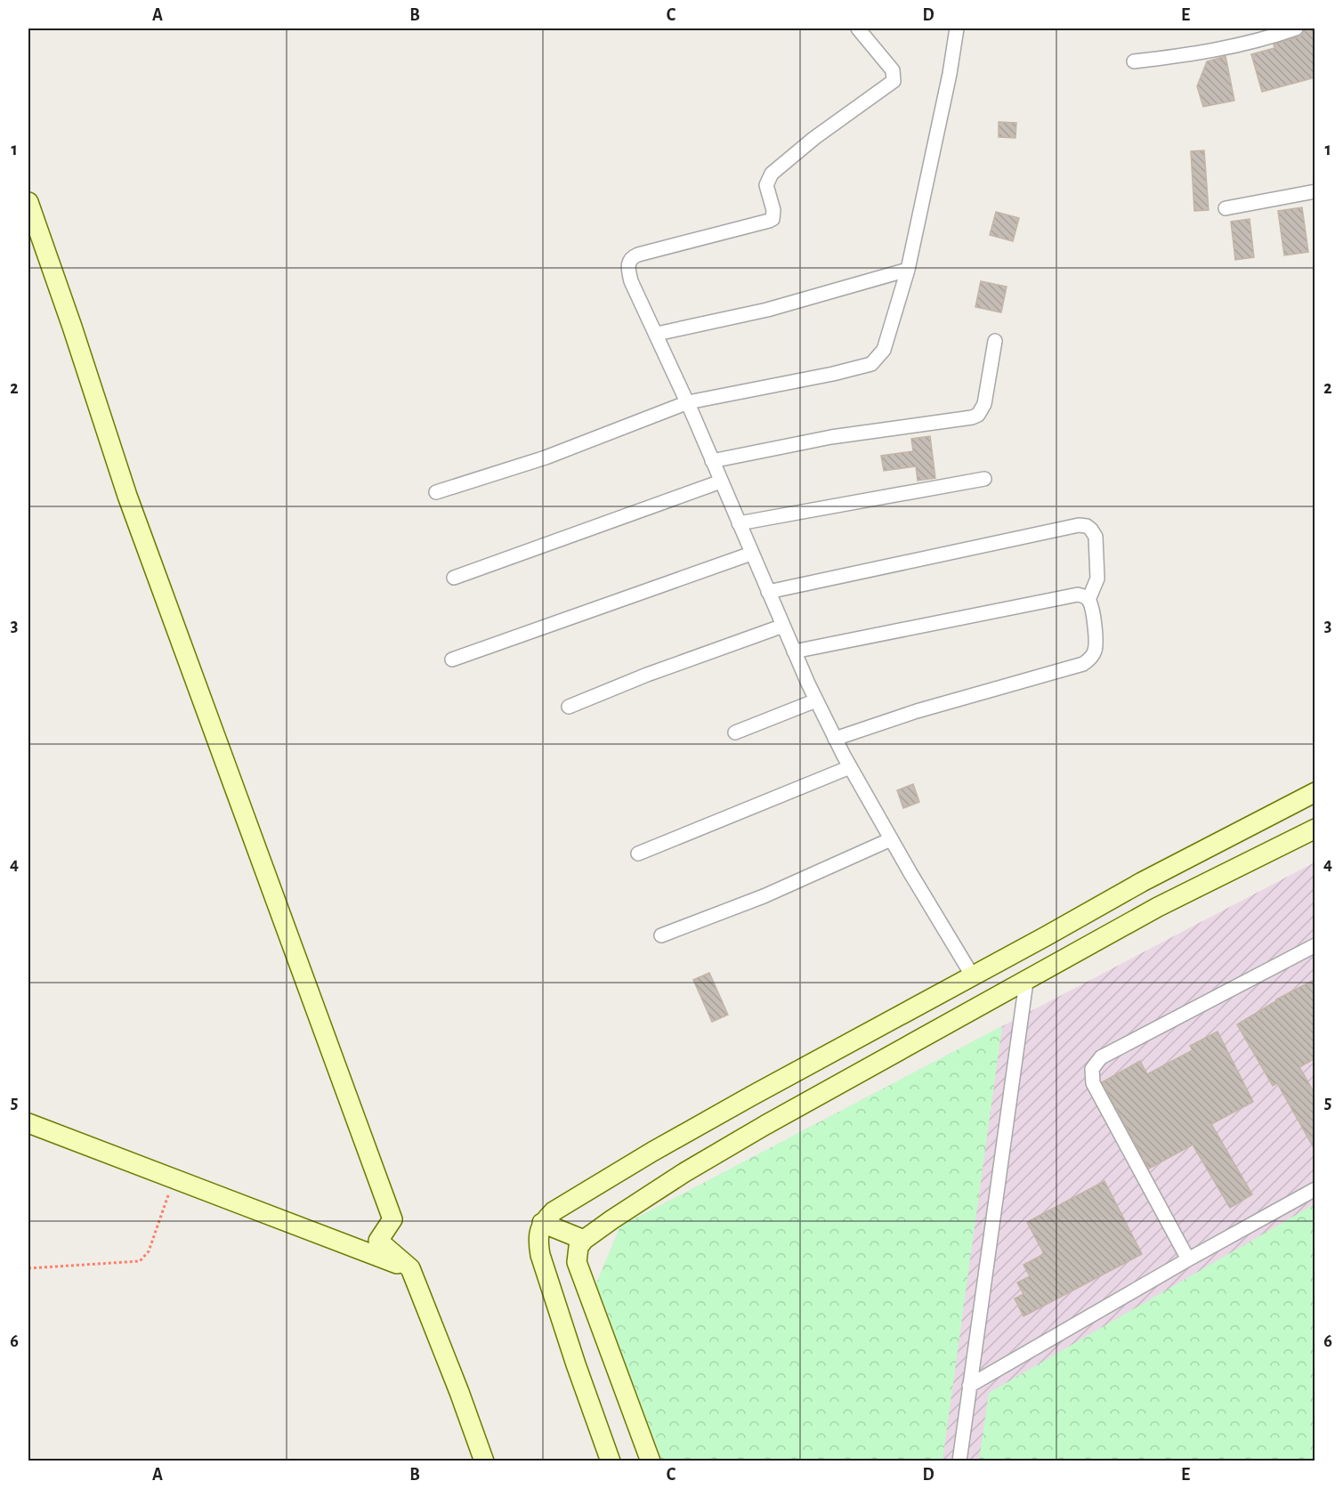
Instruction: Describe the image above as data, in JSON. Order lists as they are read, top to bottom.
{
  "grid": {
    "columns": [
      "A",
      "B",
      "C",
      "D",
      "E"
    ],
    "rows": [
      "1",
      "2",
      "3",
      "4",
      "5",
      "6"
    ]
  }
}
